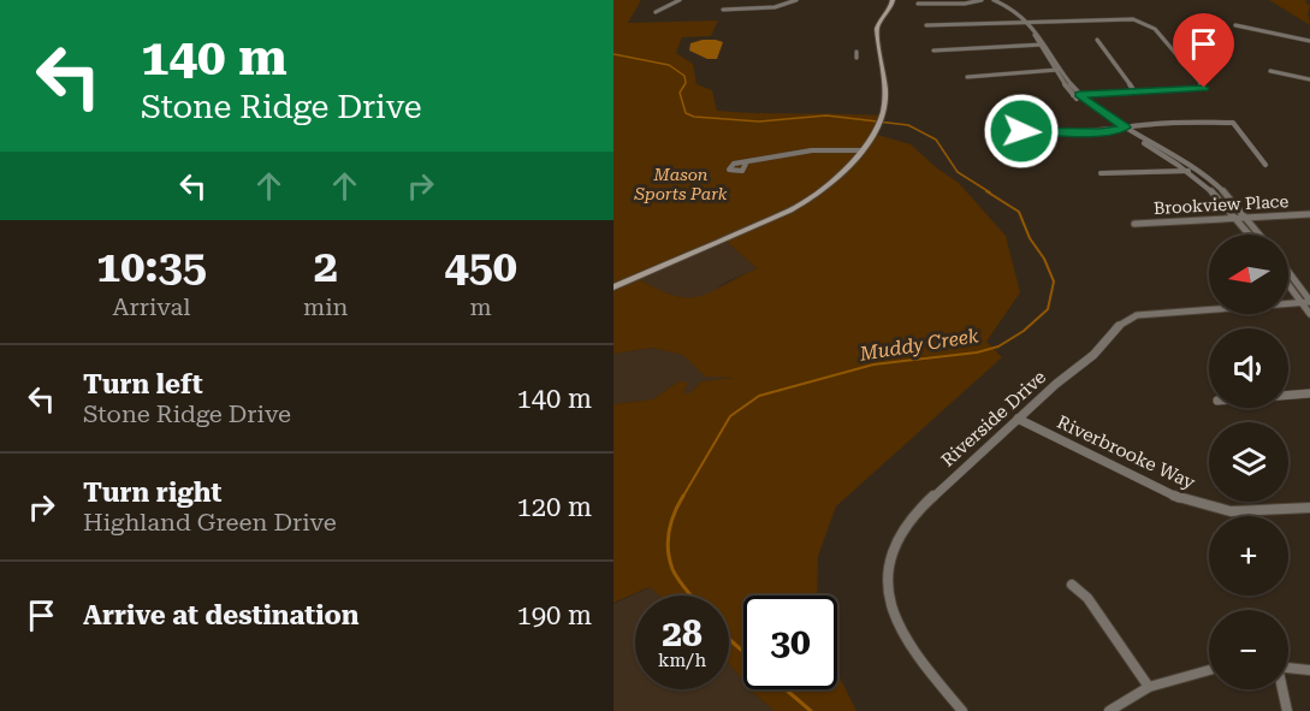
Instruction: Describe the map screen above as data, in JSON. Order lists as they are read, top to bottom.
{
  "streets": {
    "street": ["Brookview Place", "Riverside Drive", "Riverbrooke Way"]
  },
  "crossings": [
    ["Riverside Drive", "Riverbrooke Way"]
  ],
  "water": ["Muddy Creek"],
  "parks": ["Mason Sports Park"],
  "north": "left",
  "page": {
    "turn": ["140 m", "Stone Ridge Drive"],
    "eta": [
      "10:35",
      "Arrival",
      "2",
      "min",
      "450",
      "m"
    ],
    "map_buttons": ["+", "−"],
    "list": [
      {
        "name": "Turn left",
        "note": "Stone Ridge Drive",
        "value": "140 m"
      },
      {
        "name": "Turn right",
        "note": "Highland Green Drive",
        "value": "120 m"
      },
      {
        "name": "Arrive at destination",
        "value": "190 m"
      }
    ],
    "speed": "28 km/h",
    "limit": "30"
  }
}
